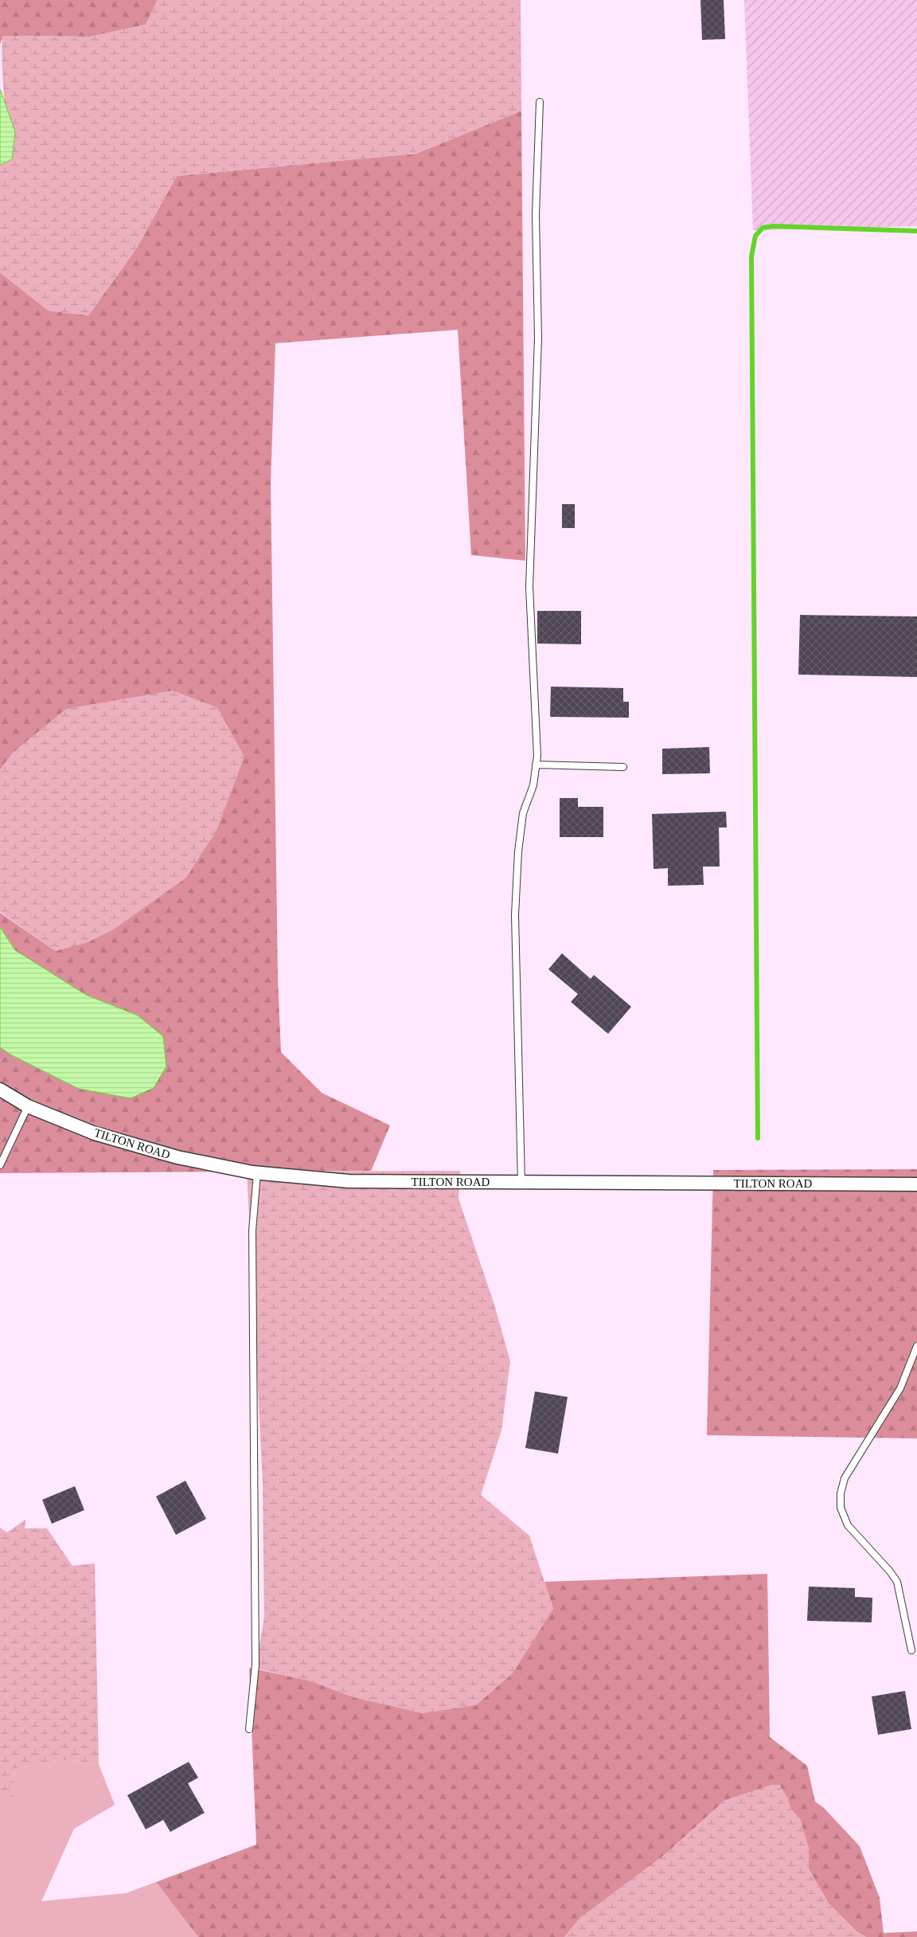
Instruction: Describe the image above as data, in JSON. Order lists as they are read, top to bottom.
{
  "streets": {
    "street": ["TILTON ROAD"]
  }
}
